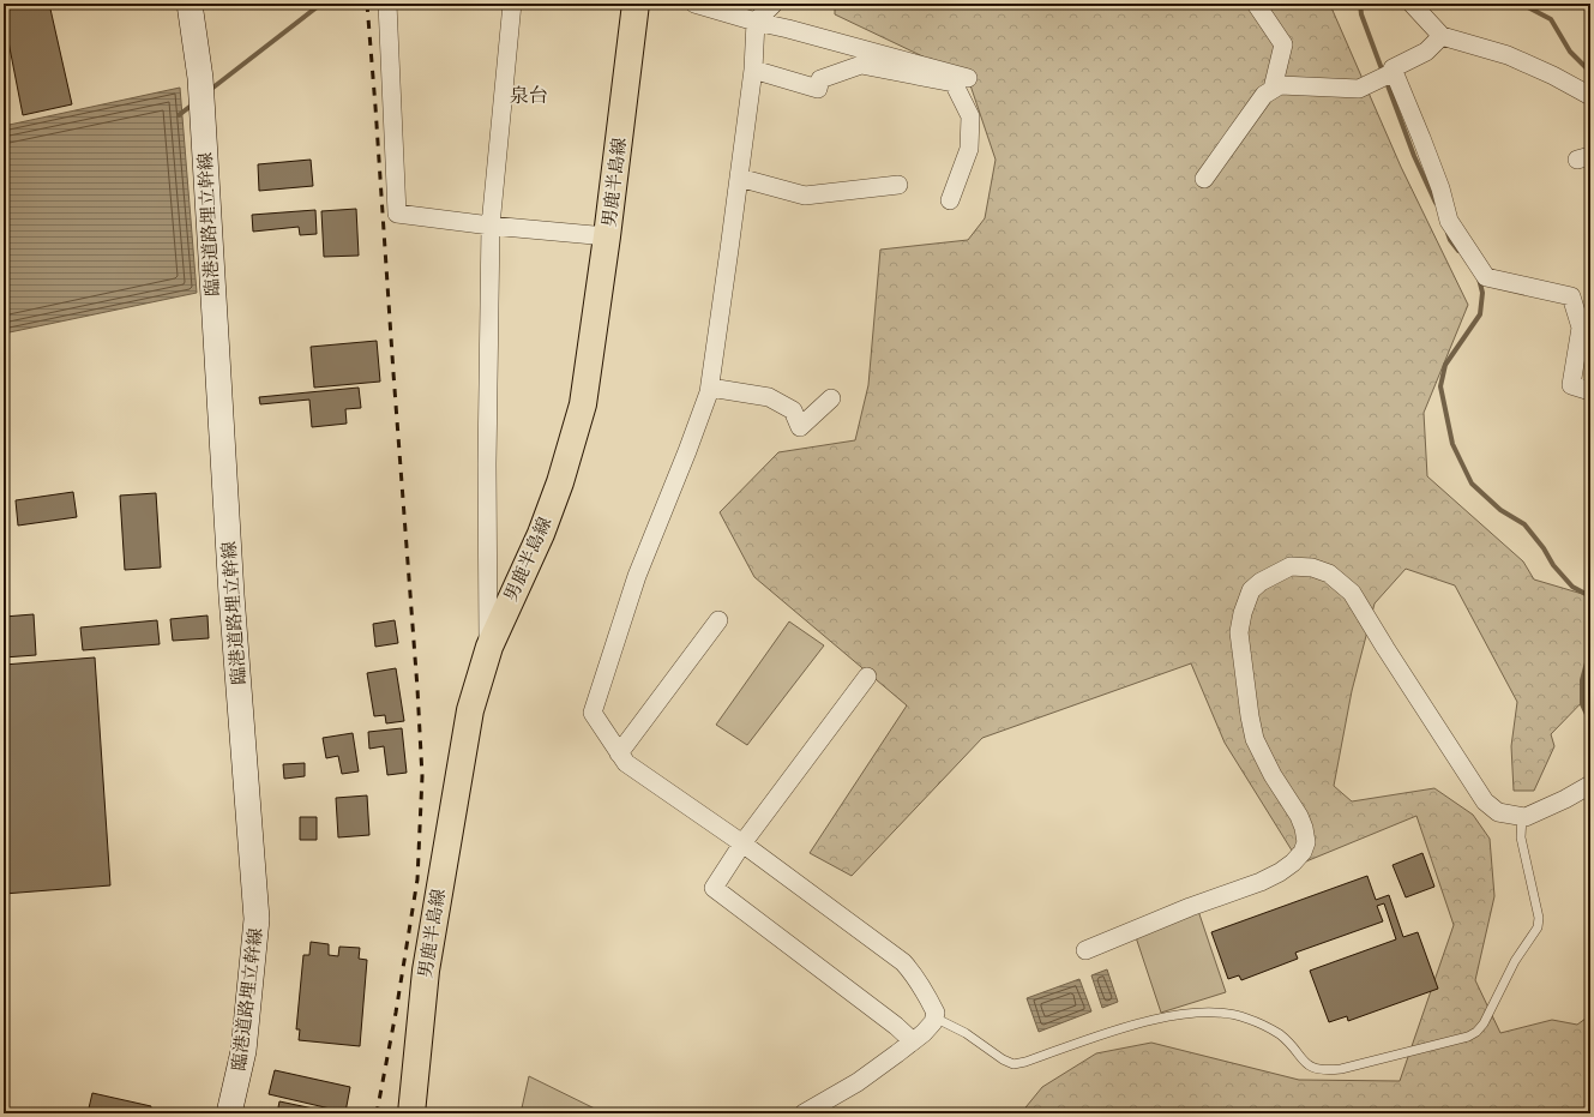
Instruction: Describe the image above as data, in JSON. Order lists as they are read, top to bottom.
{
  "streets": {
    "main road": ["男鹿半島線"],
    "street": ["臨港道路埋立幹線"]
  },
  "districts": ["泉台"]
}
